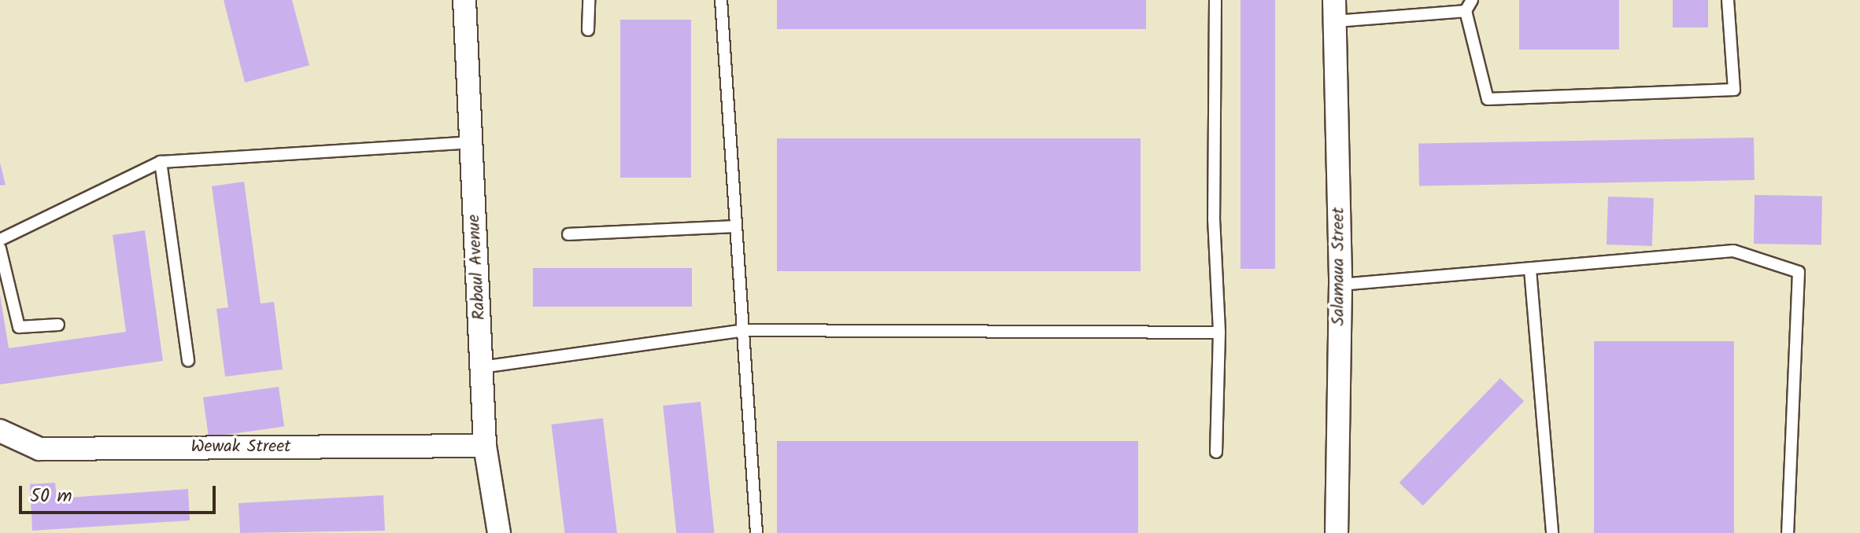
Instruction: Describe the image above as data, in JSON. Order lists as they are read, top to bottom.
{
  "streets": {
    "street": ["Salamaua Street", "Rabaul Avenue", "Wewak Street"]
  },
  "crossings": [
    ["Rabaul Avenue", "Wewak Street"]
  ],
  "scale_bar": "50 m"
}
